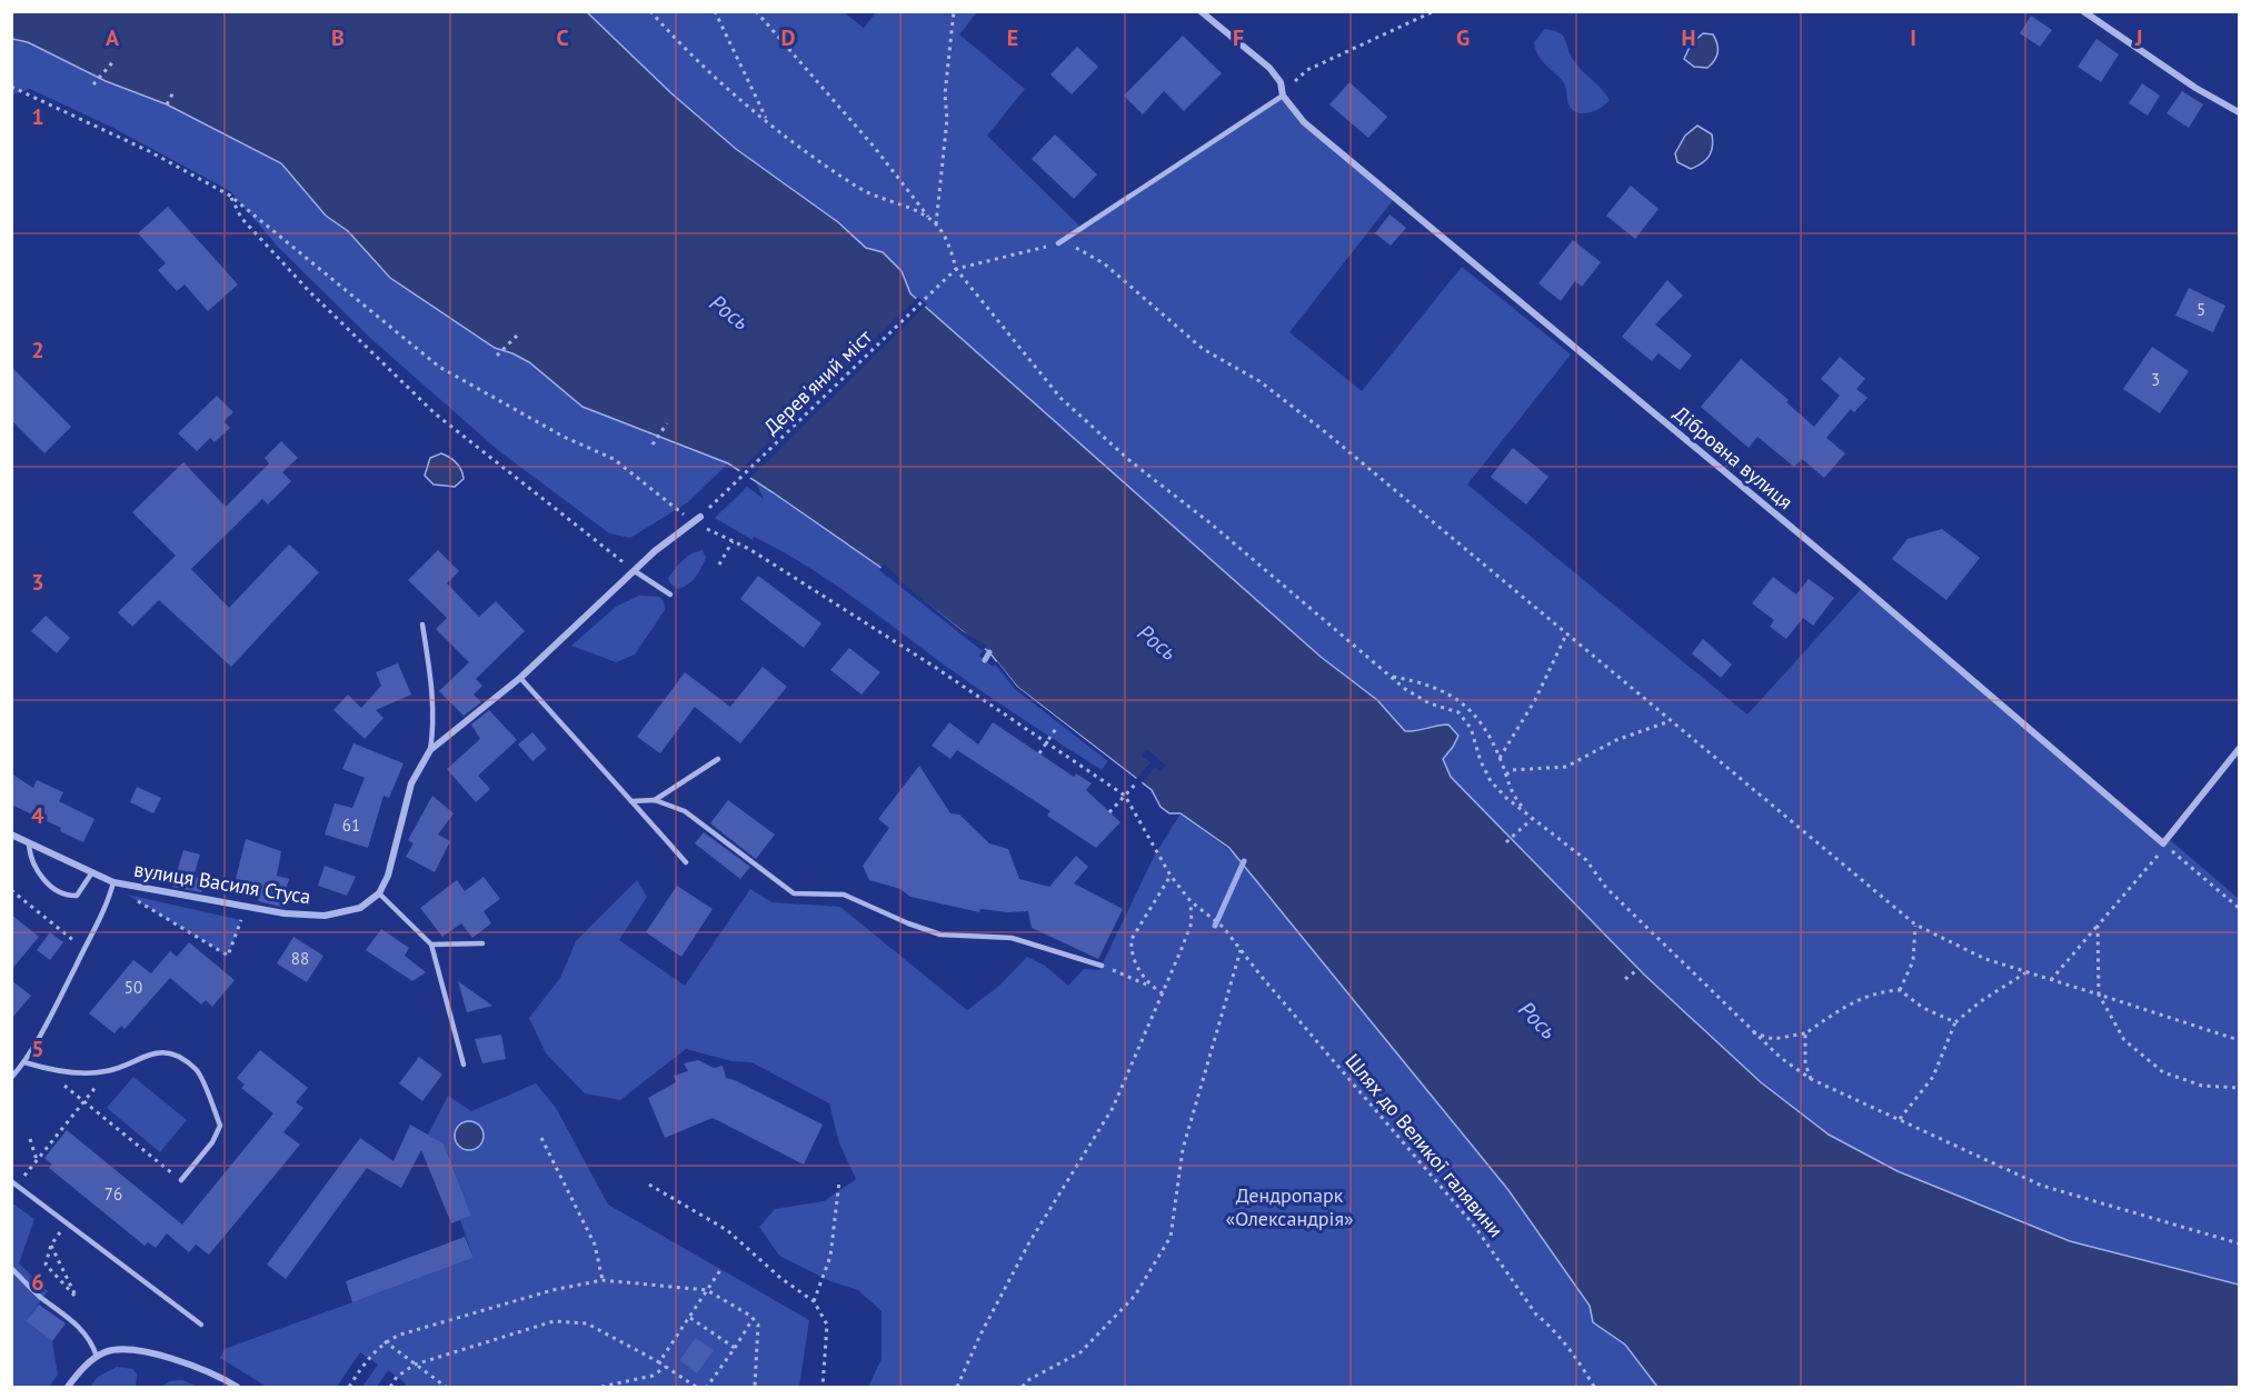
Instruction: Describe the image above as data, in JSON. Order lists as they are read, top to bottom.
{
  "streets": {
    "street": ["Дібровна вулиця", "вулиця Василя Стуса"],
    "path": ["Дерев'яний міст", "Шлях до Великої галявини"]
  },
  "water": ["Рось"],
  "parks": ["Дендропарк «Олександрія»"],
  "house_numbers": [
    "5",
    "3",
    "61",
    "88",
    "50",
    "76"
  ],
  "grid": {
    "columns": [
      "A",
      "B",
      "C",
      "D",
      "E",
      "F",
      "G",
      "H",
      "I",
      "J"
    ],
    "rows": [
      "1",
      "2",
      "3",
      "4",
      "5",
      "6"
    ]
  }
}
